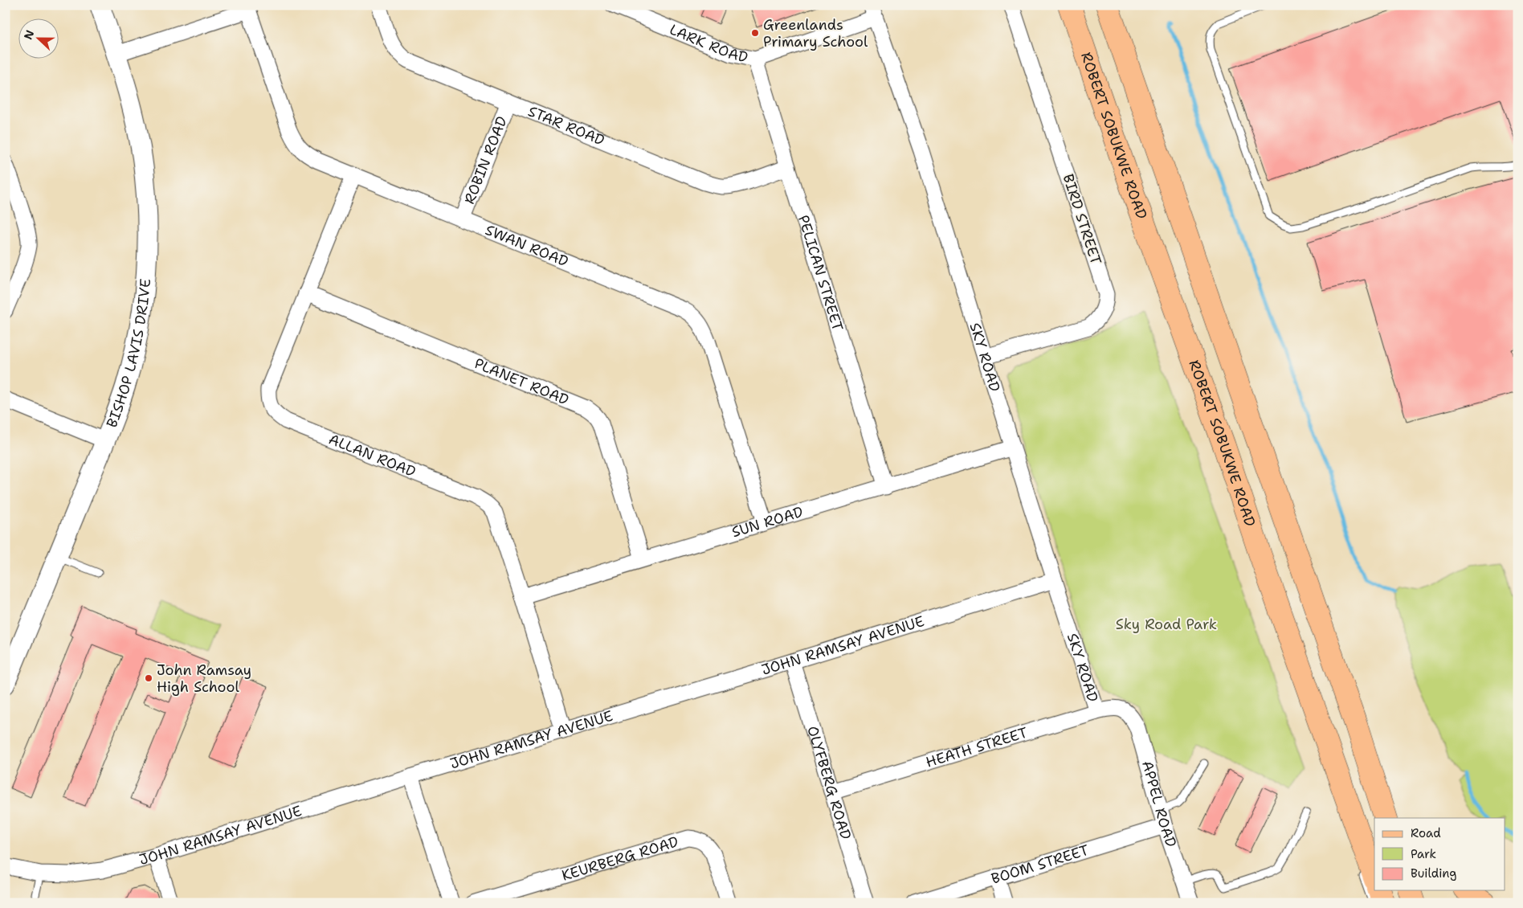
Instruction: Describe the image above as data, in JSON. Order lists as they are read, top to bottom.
{
  "streets": {
    "main road": ["ROBERT SOBUKWE ROAD"],
    "street": [
      "LARK ROAD",
      "STAR ROAD",
      "ROBIN ROAD",
      "BIRD STREET",
      "SWAN ROAD",
      "PELICAN STREET",
      "BISHOP LAVIS DRIVE",
      "SKY ROAD",
      "PLANET ROAD",
      "ALLAN ROAD",
      "SUN ROAD",
      "JOHN RAMSAY AVENUE",
      "HEATH STREET",
      "OLYFBERG ROAD",
      "APPEL ROAD",
      "KEURBERG ROAD",
      "BOOM STREET"
    ]
  },
  "crossings": [
    ["LARK ROAD", "PELICAN STREET"],
    ["LARK ROAD", "SKY ROAD"],
    ["STAR ROAD", "ROBIN ROAD"],
    ["STAR ROAD", "PELICAN STREET"],
    ["ROBIN ROAD", "SWAN ROAD"],
    ["BIRD STREET", "SKY ROAD"],
    ["SWAN ROAD", "ALLAN ROAD"],
    ["SWAN ROAD", "SUN ROAD"],
    ["PELICAN STREET", "SUN ROAD"],
    ["SKY ROAD", "SUN ROAD"],
    ["SKY ROAD", "JOHN RAMSAY AVENUE"],
    ["SKY ROAD", "HEATH STREET"],
    ["PLANET ROAD", "ALLAN ROAD"],
    ["PLANET ROAD", "SUN ROAD"],
    ["ALLAN ROAD", "SUN ROAD"],
    ["ALLAN ROAD", "JOHN RAMSAY AVENUE"],
    ["JOHN RAMSAY AVENUE", "OLYFBERG ROAD"],
    ["HEATH STREET", "OLYFBERG ROAD"],
    ["HEATH STREET", "APPEL ROAD"],
    ["APPEL ROAD", "BOOM STREET"]
  ],
  "parks": ["Sky Road Park"],
  "places": ["Greenlands Primary School", "John Ramsay High School"],
  "legend": ["Road", "Park", "Building"],
  "north": "left"
}
